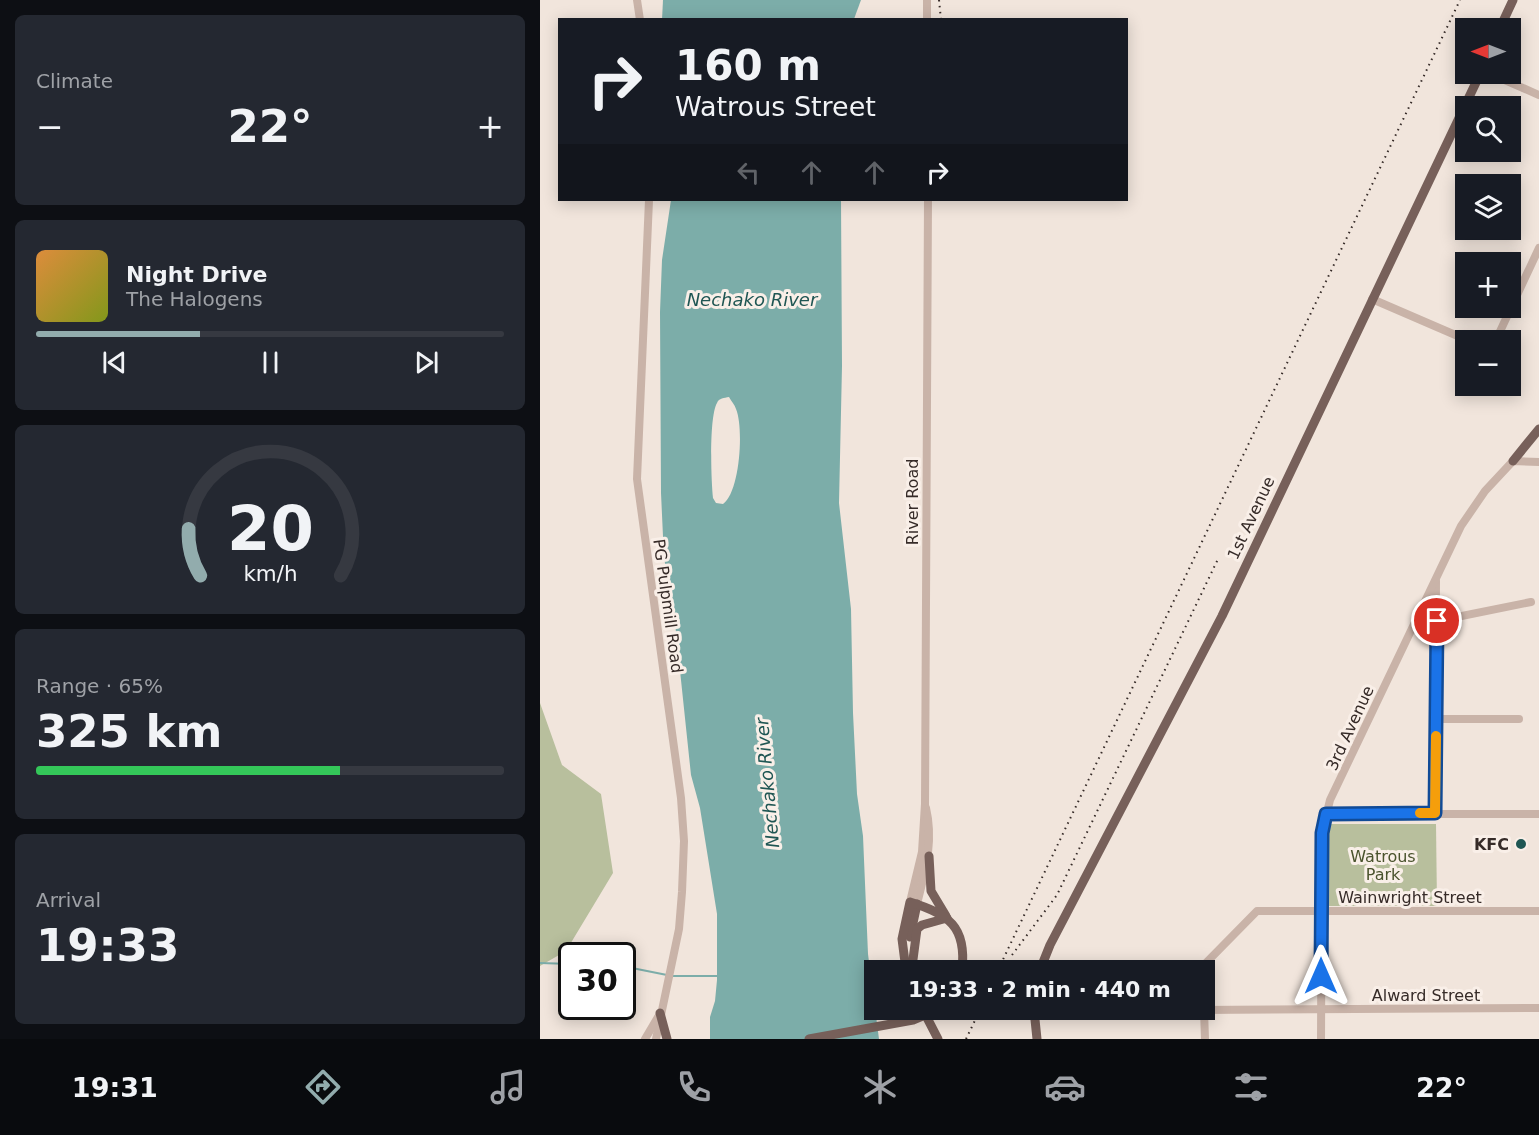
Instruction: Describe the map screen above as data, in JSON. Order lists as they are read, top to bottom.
{
  "streets": {
    "main road": ["River Road", "1st Avenue"],
    "street": [
      "PG Pulpmill Road",
      "3rd Avenue",
      "Wainwright Street",
      "Alward Street"
    ]
  },
  "crossings": [
    ["3rd Avenue", "Wainwright Street"],
    ["3rd Avenue", "Alward Street"]
  ],
  "water": ["Nechako River"],
  "parks": ["Watrous Park"],
  "places": ["KFC"],
  "north": "left",
  "page": {
    "tile": [
      "Climate",
      ["Range · 65%", "325 km"],
      ["Arrival", "19:33"]
    ],
    "map_buttons": ["+", "−"],
    "turn": ["160 m", "Watrous Street"],
    "heat": ["−", "22°", "+"],
    "song": ["Night Drive", "The Halogens"],
    "limit": "30",
    "trip": "19:33 · 2 min · 440 m",
    "tabs": ["19:31", "22°"],
    "gauge": ["20", "km/h"]
  }
}
